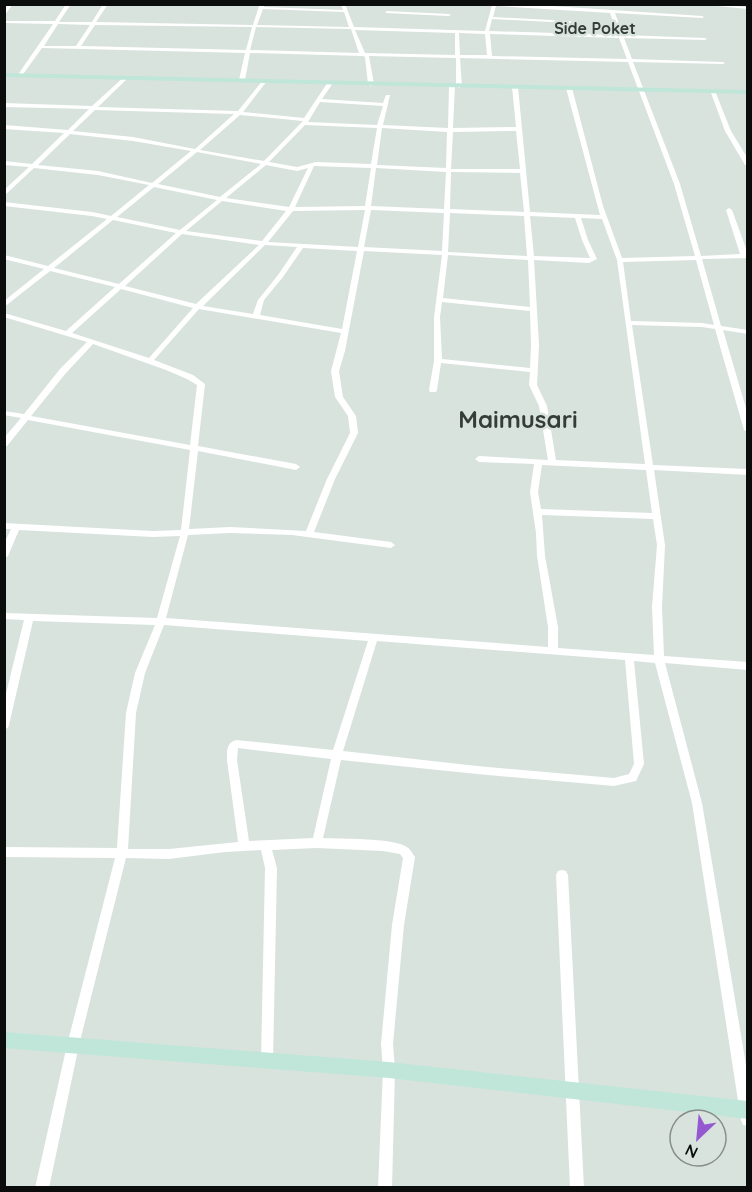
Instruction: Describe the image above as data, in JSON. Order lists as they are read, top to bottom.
{
  "districts": ["Side Poket", "Maimusari"],
  "north": "bottom left"
}
